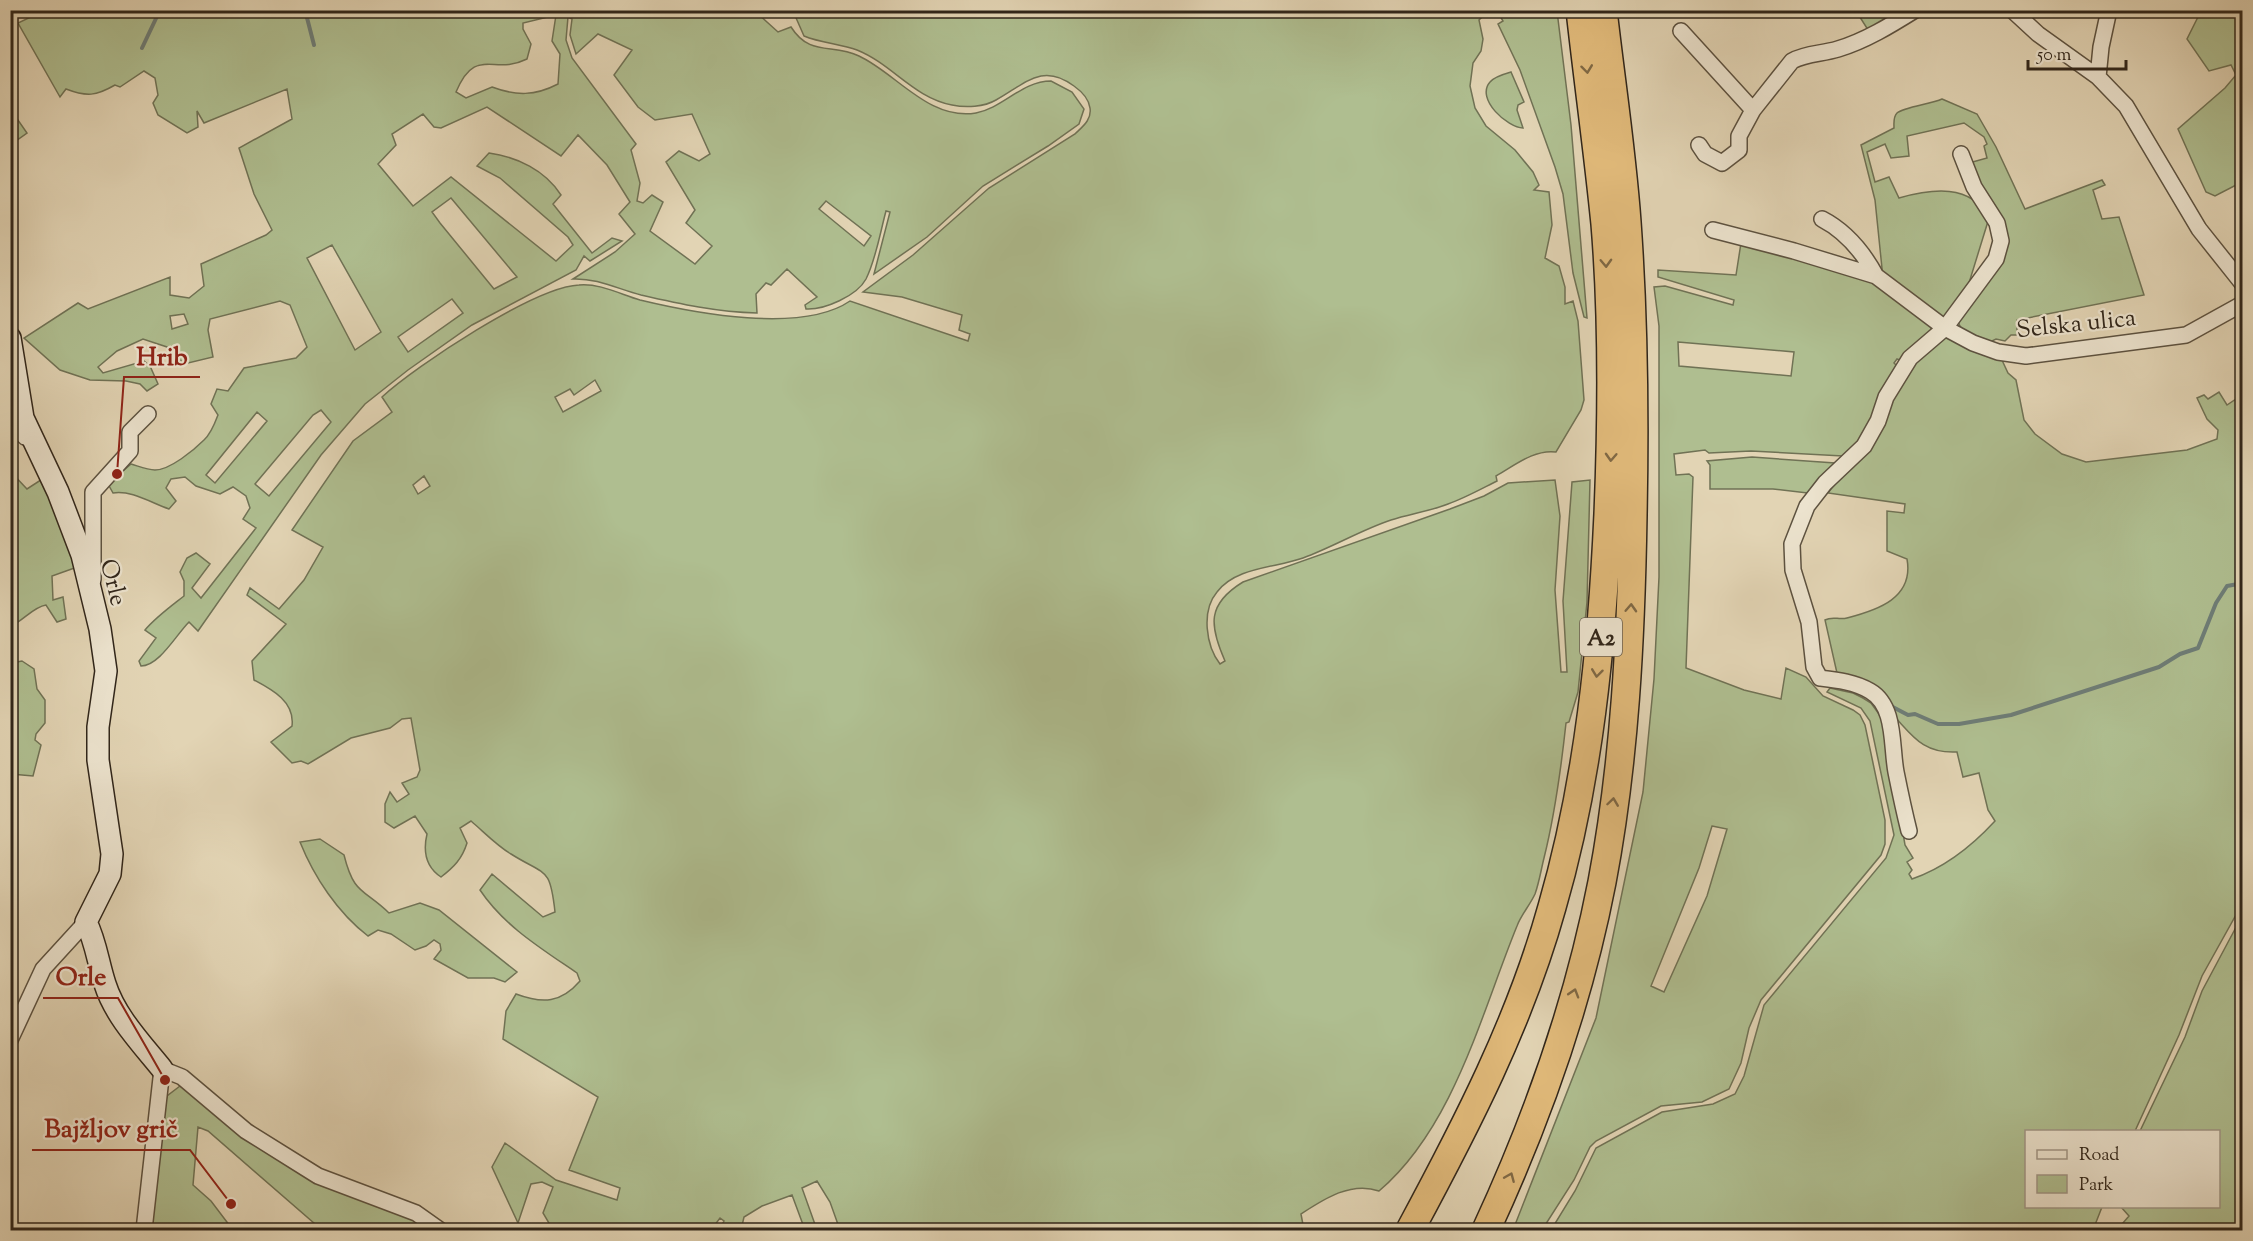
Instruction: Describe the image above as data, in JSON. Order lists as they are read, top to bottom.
{
  "streets": {
    "highway": ["A2"],
    "street": ["Selska ulica", "Orle"]
  },
  "places": ["Hrib", "Orle", "Bajžljov grič"],
  "legend": ["Road", "Park"],
  "scale_bar": "50 m"
}
